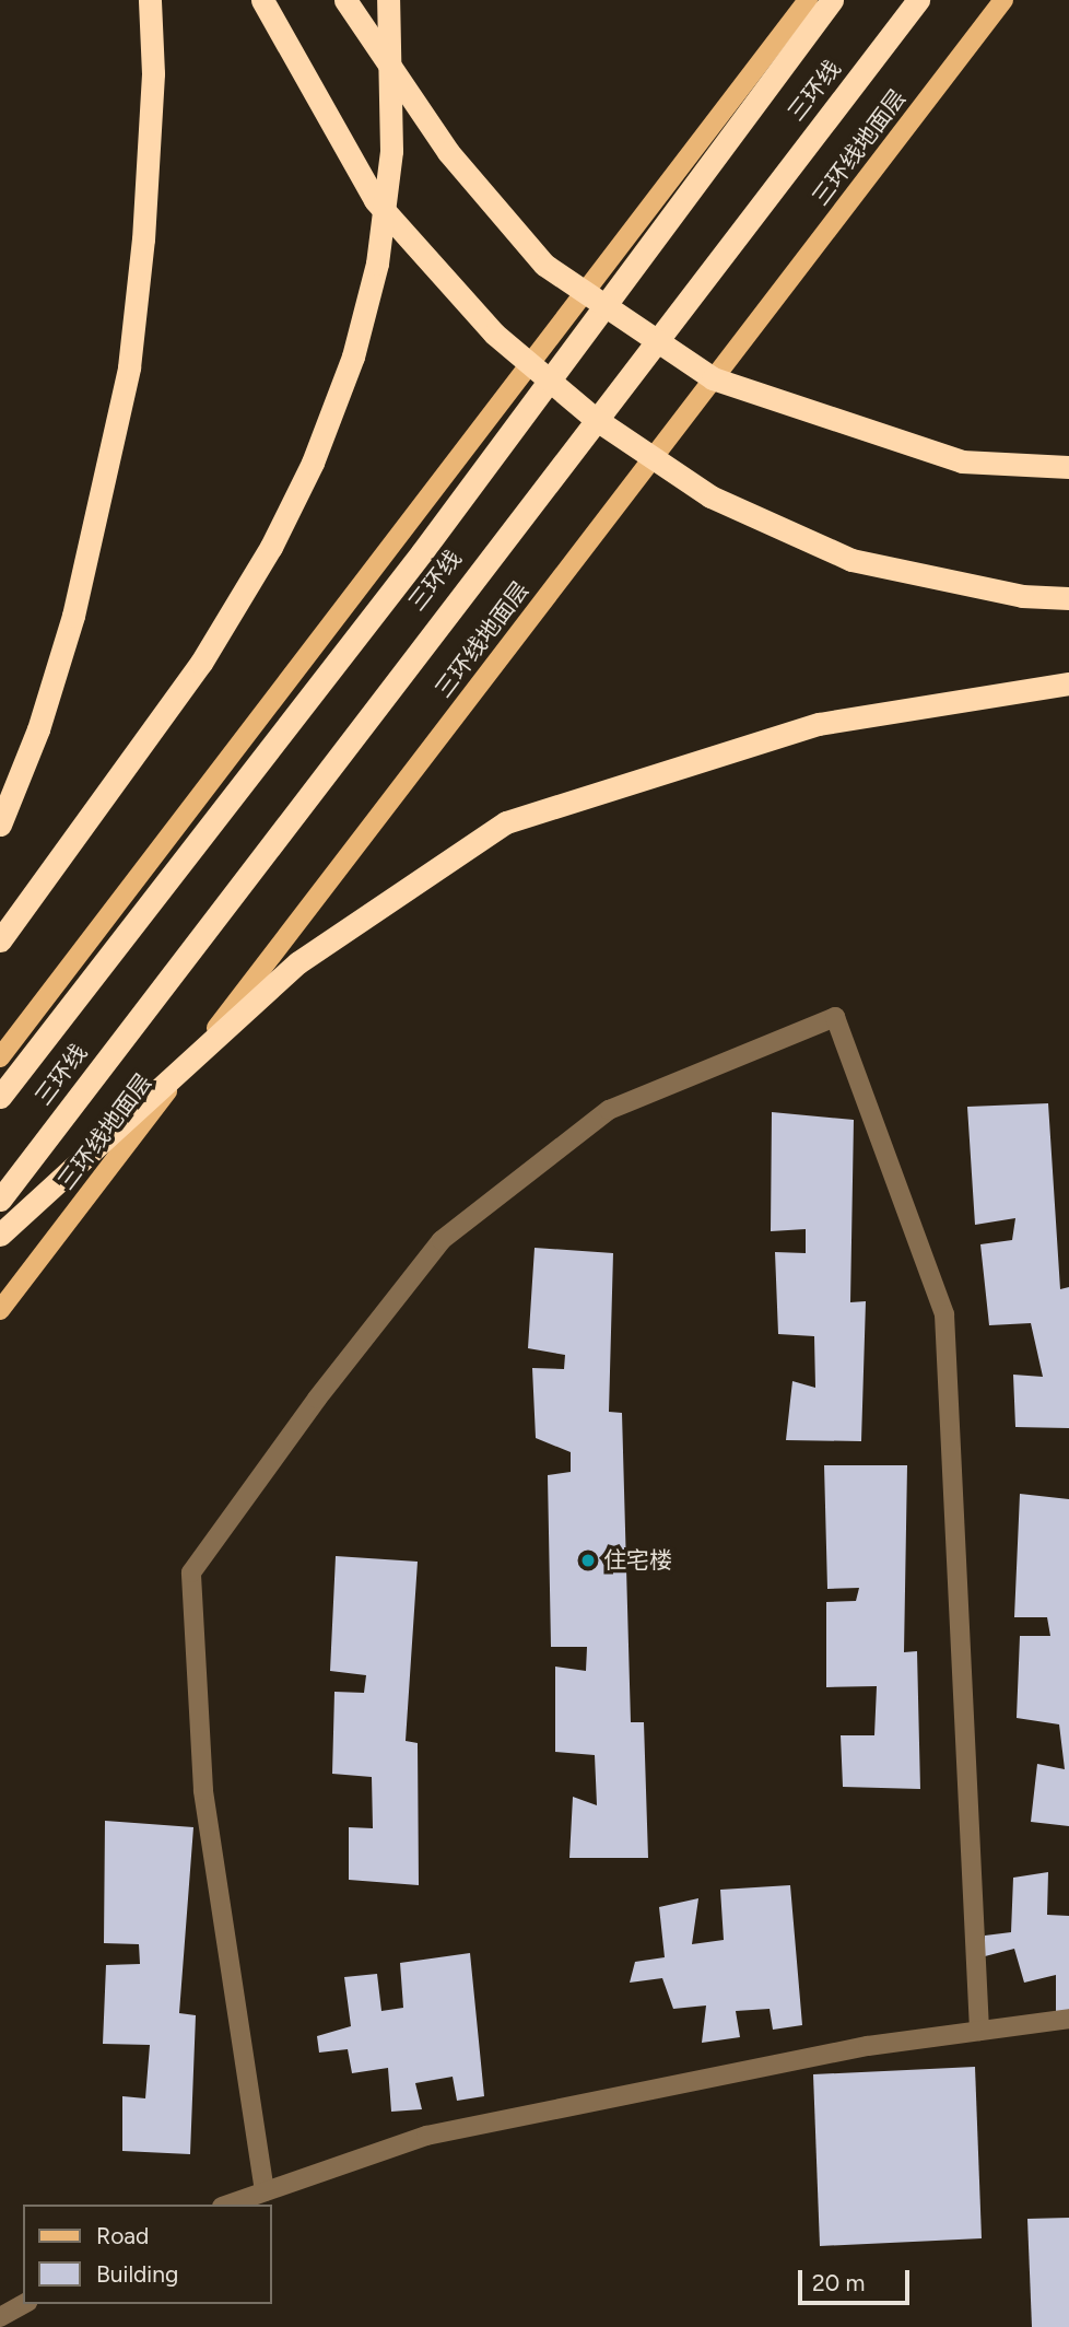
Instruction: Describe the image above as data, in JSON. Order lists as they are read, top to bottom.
{
  "streets": {
    "highway": ["三环线"],
    "main road": ["三环线地面层"]
  },
  "places": ["住宅楼"],
  "legend": ["Road", "Building"],
  "scale_bar": "20 m"
}
